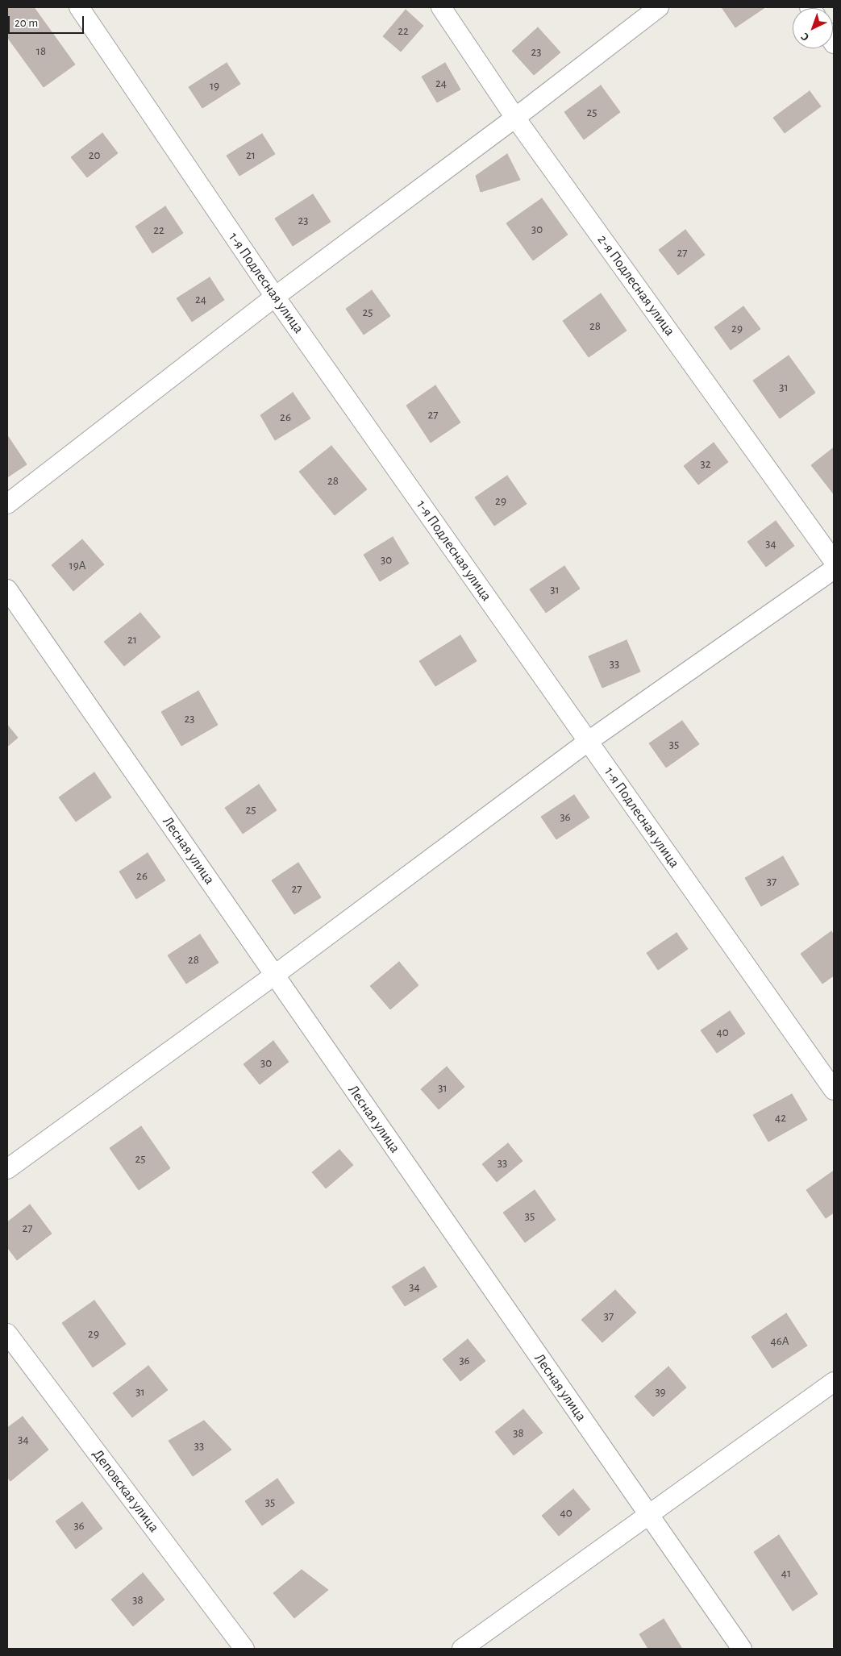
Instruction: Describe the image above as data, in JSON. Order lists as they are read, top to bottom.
{
  "streets": {
    "street": [
      "1-я Подлесная улица",
      "2-я Подлесная улица",
      "Лесная улица",
      "Деповская улица"
    ]
  },
  "house_numbers": [
    "22",
    "18",
    "23",
    "24",
    "19",
    "25",
    "20",
    "21",
    "23",
    "30",
    "22",
    "27",
    "24",
    "25",
    "28",
    "29",
    "31",
    "27",
    "26",
    "32",
    "28",
    "29",
    "34",
    "30",
    "19А",
    "31",
    "21",
    "33",
    "23",
    "35",
    "25",
    "36",
    "26",
    "37",
    "27",
    "28",
    "40",
    "30",
    "31",
    "42",
    "25",
    "33",
    "35",
    "27",
    "34",
    "37",
    "29",
    "46А",
    "36",
    "31",
    "39",
    "38",
    "34",
    "33",
    "35",
    "40",
    "36",
    "41",
    "38"
  ],
  "scale_bar": "20 m",
  "north": "bottom left"
}
